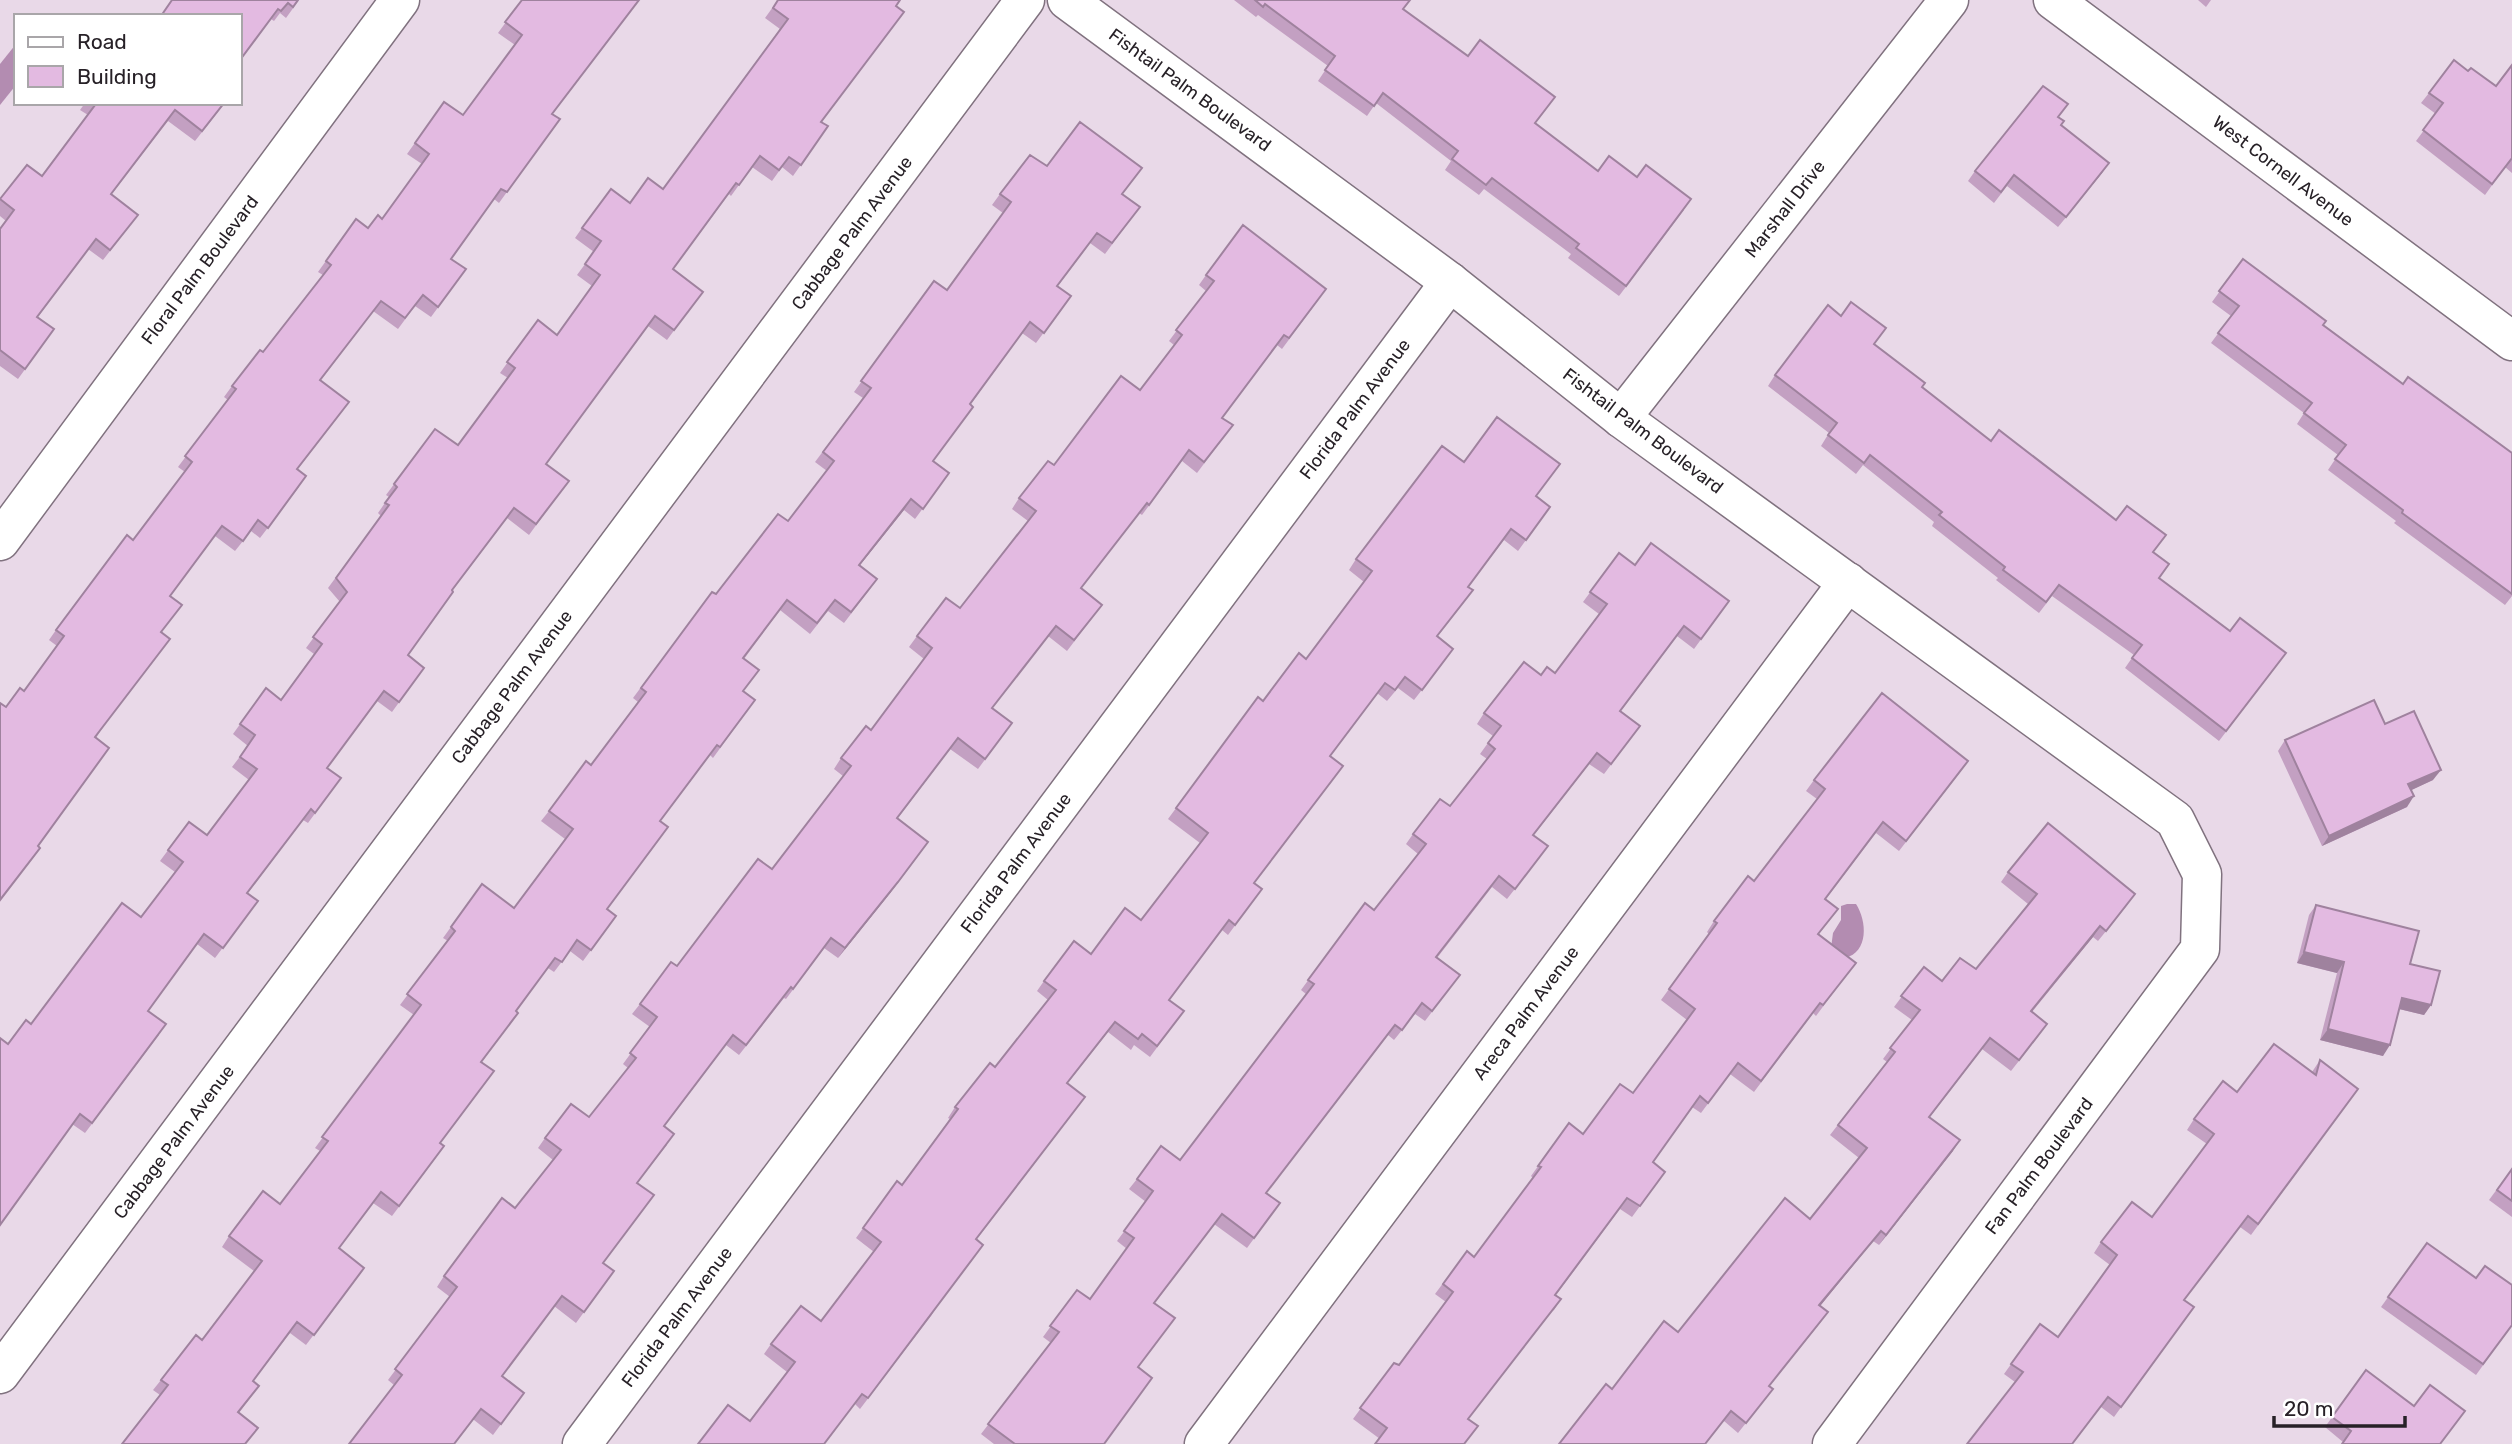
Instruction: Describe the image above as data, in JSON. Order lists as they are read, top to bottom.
{
  "streets": {
    "street": [
      "Fishtail Palm Boulevard",
      "West Cornell Avenue",
      "Marshall Drive",
      "Cabbage Palm Avenue",
      "Floral Palm Boulevard",
      "Florida Palm Avenue",
      "Areca Palm Avenue",
      "Fan Palm Boulevard"
    ]
  },
  "crossings": [
    ["Fishtail Palm Boulevard", "Marshall Drive"],
    ["Fishtail Palm Boulevard", "Florida Palm Avenue"],
    ["Fishtail Palm Boulevard", "Areca Palm Avenue"],
    ["Fishtail Palm Boulevard", "Fan Palm Boulevard"]
  ],
  "legend": ["Road", "Building"],
  "scale_bar": "20 m"
}
